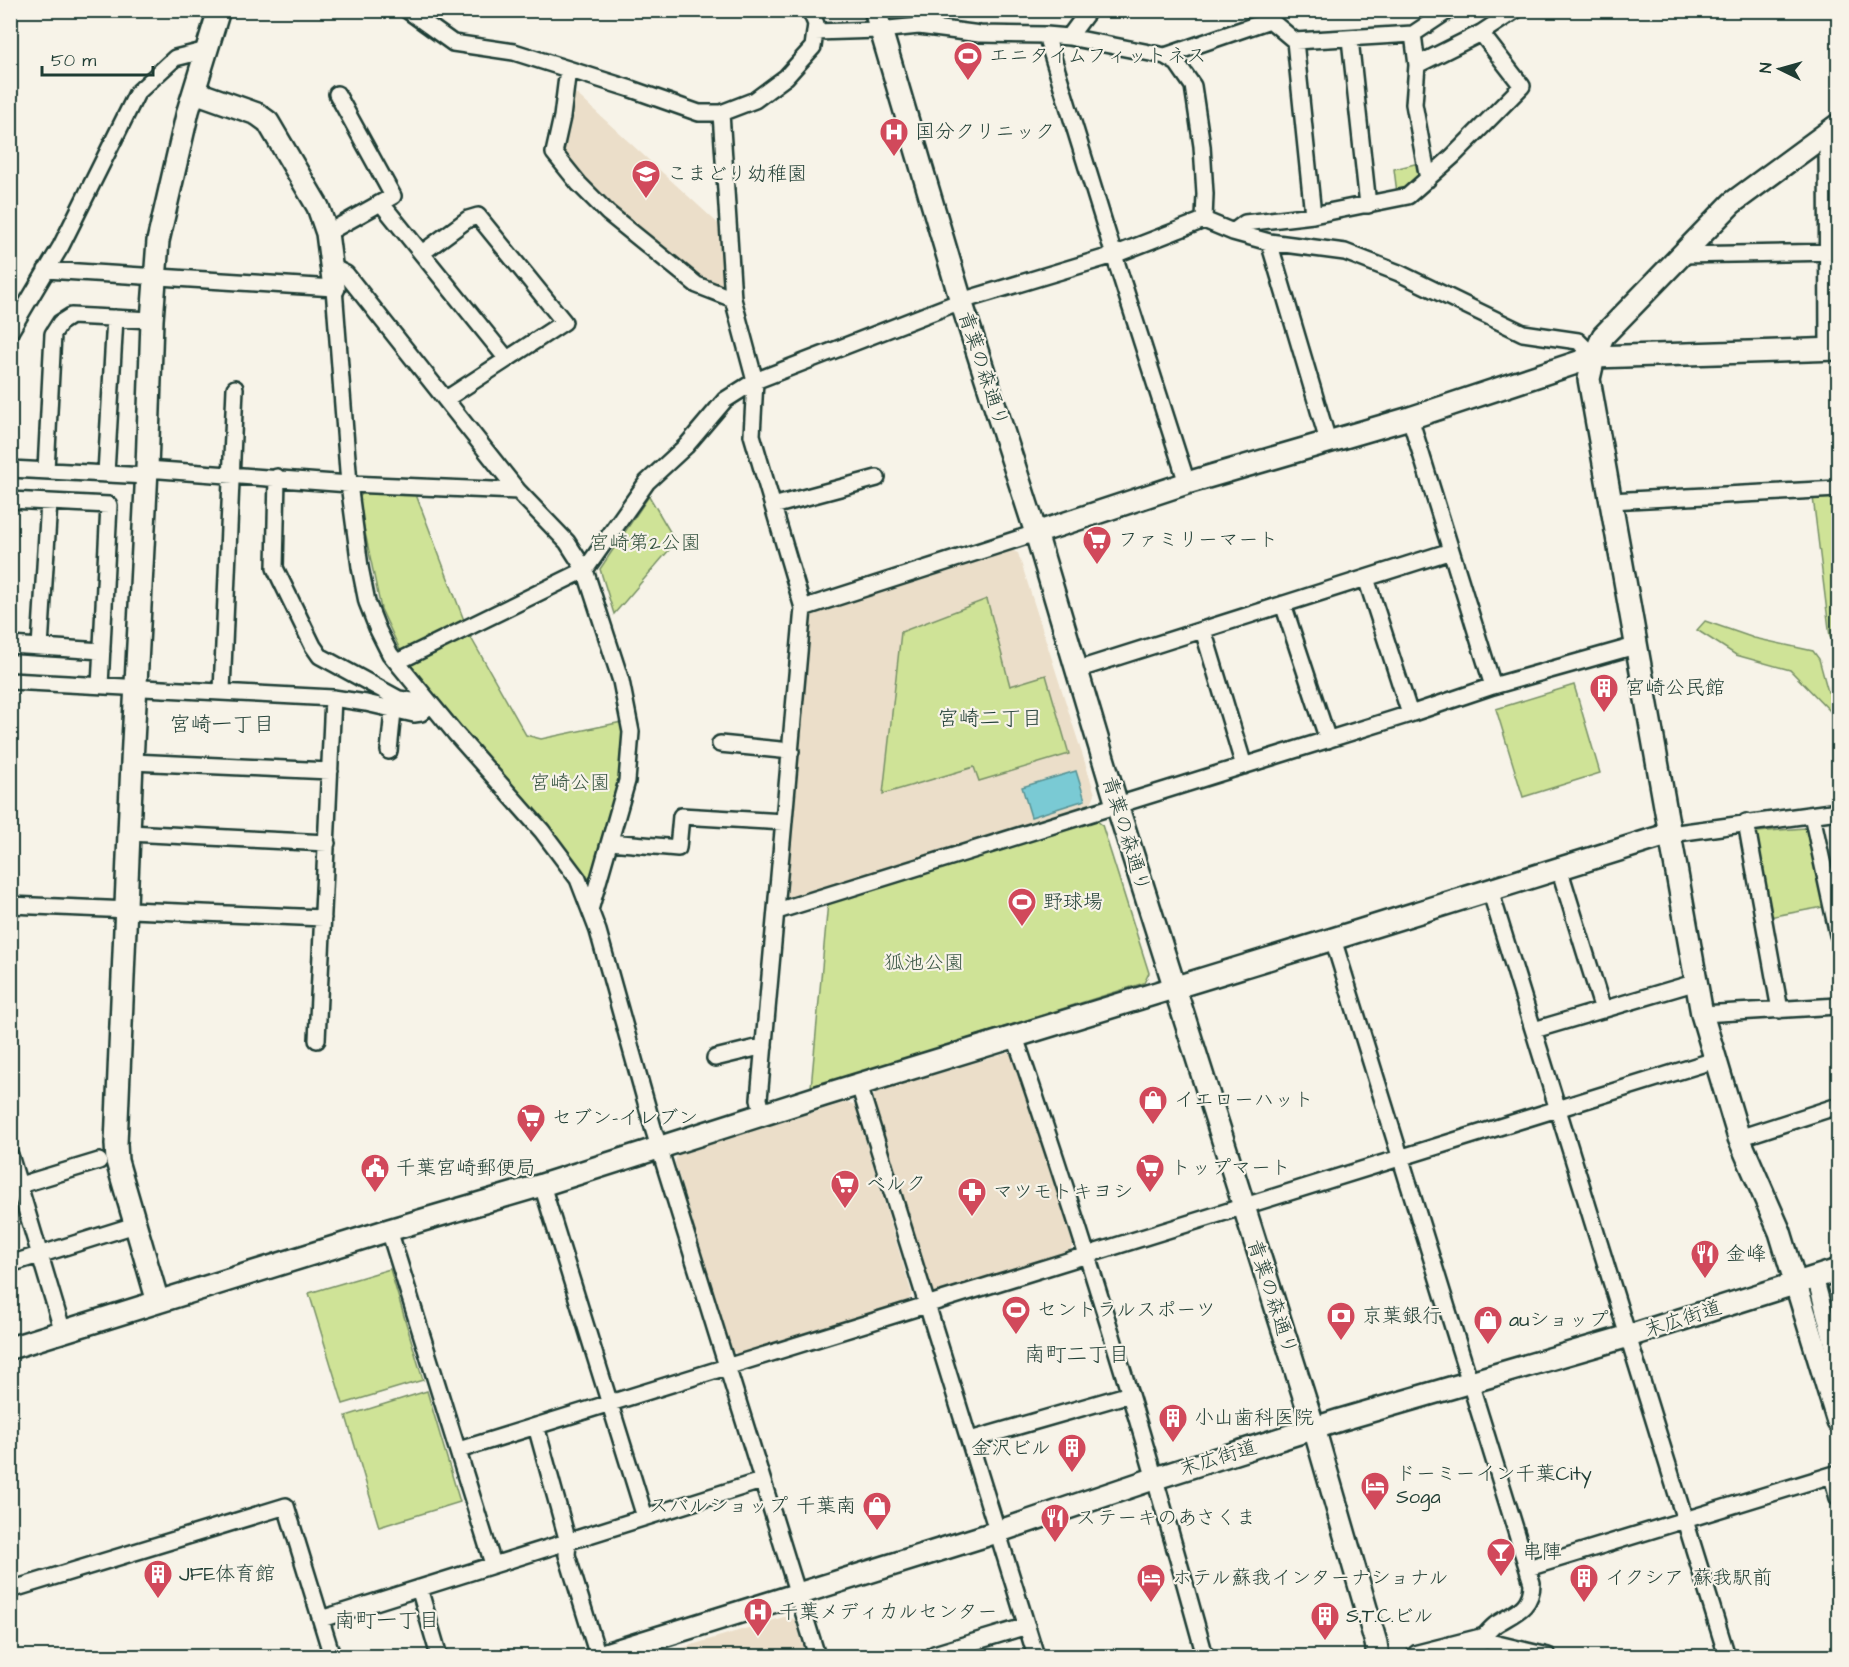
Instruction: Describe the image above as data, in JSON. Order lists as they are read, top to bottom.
{
  "streets": {
    "street": ["青葉の森通り", "末広街道"]
  },
  "crossings": [
    ["青葉の森通り", "末広街道"]
  ],
  "districts": [
    "宮崎二丁目",
    "宮崎一丁目",
    "南町二丁目",
    "南町一丁目"
  ],
  "parks": ["宮崎第2公園", "宮崎公園", "狐池公園"],
  "places": {
    "sports": ["エニタイムフィットネス", "野球場", "セントラルスポーツ"],
    "hospital": ["国分クリニック", "千葉メディカルセンター"],
    "school or university": ["こまどり幼稚園"],
    "supermarket": [
      "ファミリーマート",
      "セブン-イレブン",
      "トップマート",
      "ベルク"
    ],
    "building": [
      "宮崎公民館",
      "小山歯科医院",
      "金沢ビル",
      "JFE体育館",
      "イクシア 蘇我駅前",
      "S.T.C.ビル"
    ],
    "shop": ["イエローハット", "auショップ", "スバルショップ 千葉南"],
    "public building": ["千葉宮崎郵便局"],
    "pharmacy": ["マツモトキヨシ"],
    "restaurant": ["金峰", "ステーキのあさくま"],
    "bank": ["京葉銀行"],
    "hotel": ["ドーミーイン千葉City Soga", "ホテル蘇我インターナショナル"],
    "bar": ["串陣"]
  },
  "scale_bar": "50 m",
  "north": "left"
}
